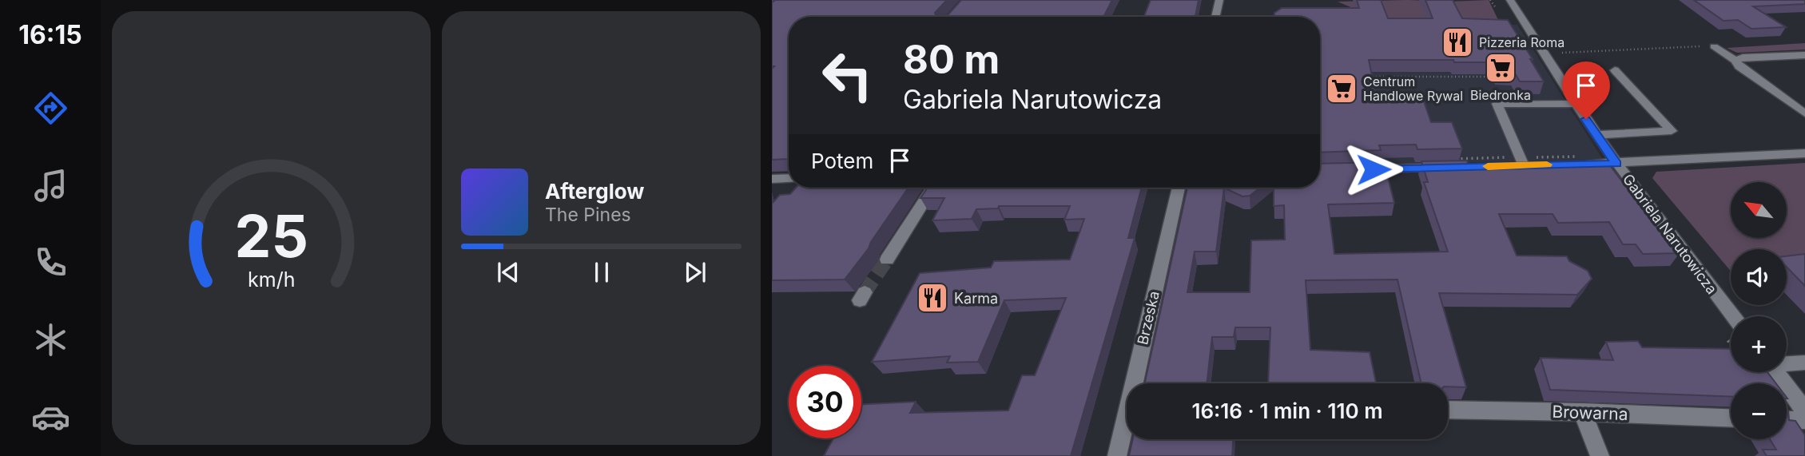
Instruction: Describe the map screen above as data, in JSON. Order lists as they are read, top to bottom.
{
  "streets": {
    "street": ["Gabriela Narutowicza", "Brzeska", "Browarna"]
  },
  "places": {
    "restaurant": ["Pizzeria Roma", "Karma"],
    "supermarket": ["Biedronka", "Centrum Handlowe Rywal"]
  },
  "north": "top left",
  "page": {
    "tabs": "16:15",
    "turn": ["80 m", "Gabriela Narutowicza"],
    "then": "Potem",
    "song": ["Afterglow", "The Pines"],
    "map_buttons": ["+", "−"],
    "limit": "30",
    "trip": "16:16 · 1 min · 110 m",
    "gauge": ["25", "km/h"]
  }
}
